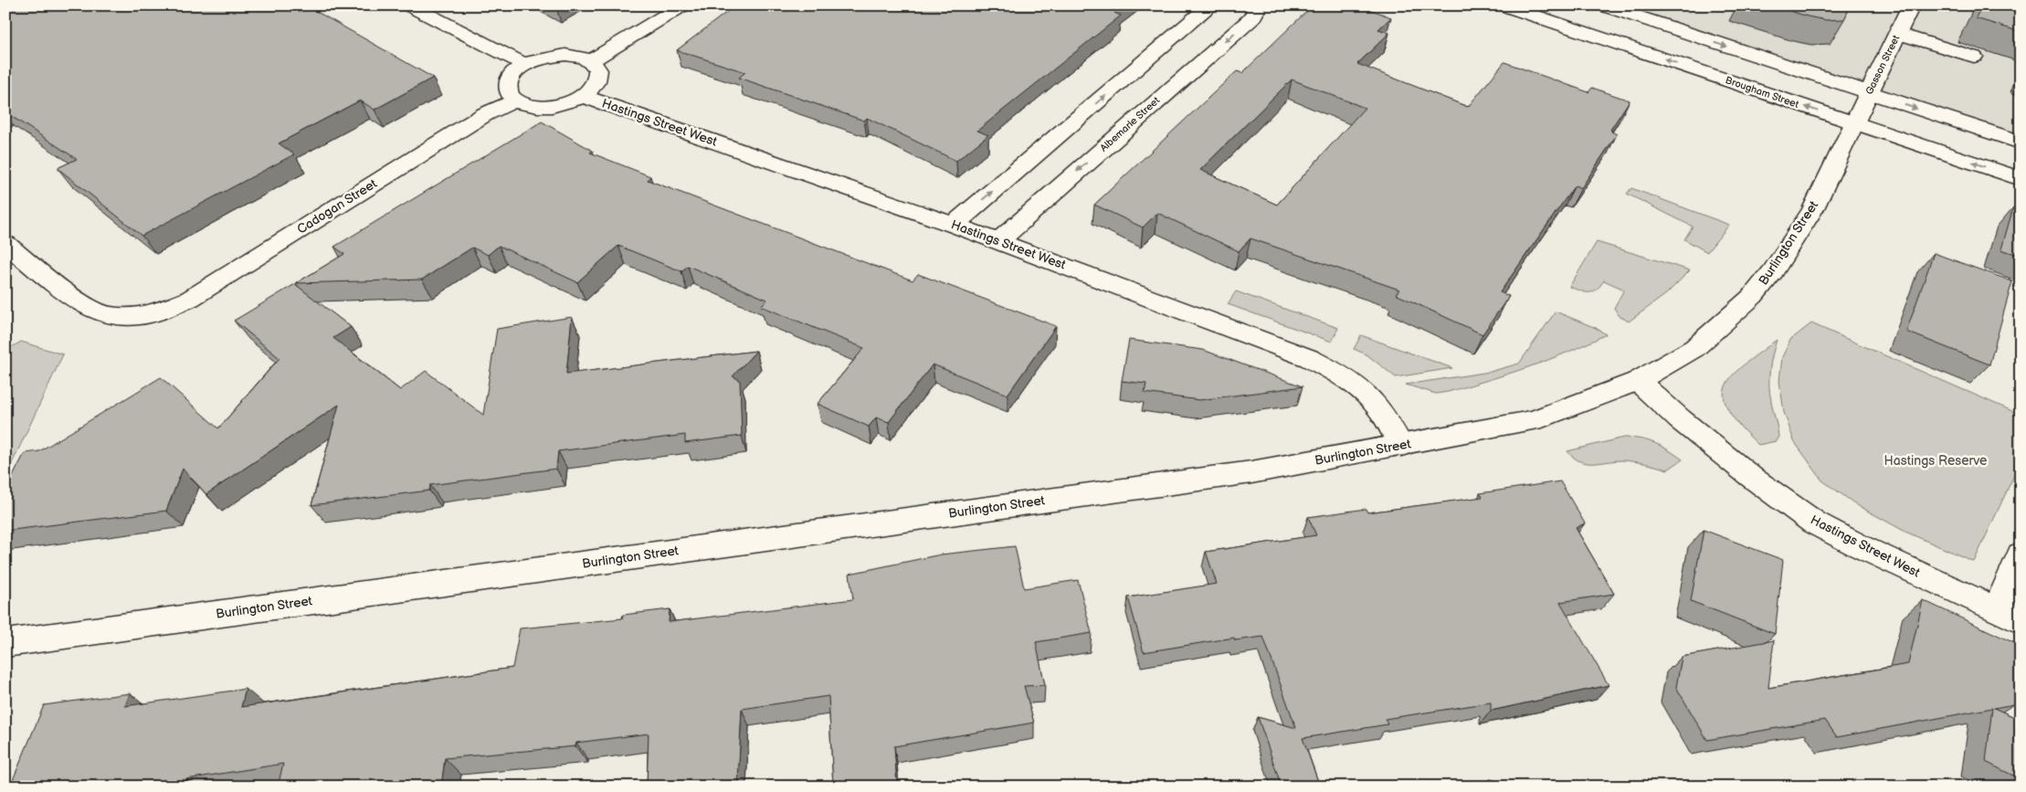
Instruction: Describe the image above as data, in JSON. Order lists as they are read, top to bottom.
{
  "streets": {
    "main road": [
      "Gasson Street",
      "Brougham Street",
      "Hastings Street West",
      "Albemarle Street",
      "Cadogan Street",
      "Burlington Street"
    ]
  },
  "crossings": [
    ["Gasson Street", "Brougham Street"],
    ["Gasson Street", "Burlington Street"],
    ["Brougham Street", "Burlington Street"],
    ["Hastings Street West", "Albemarle Street"],
    ["Hastings Street West", "Burlington Street"]
  ],
  "parks": ["Hastings Reserve"]
}
